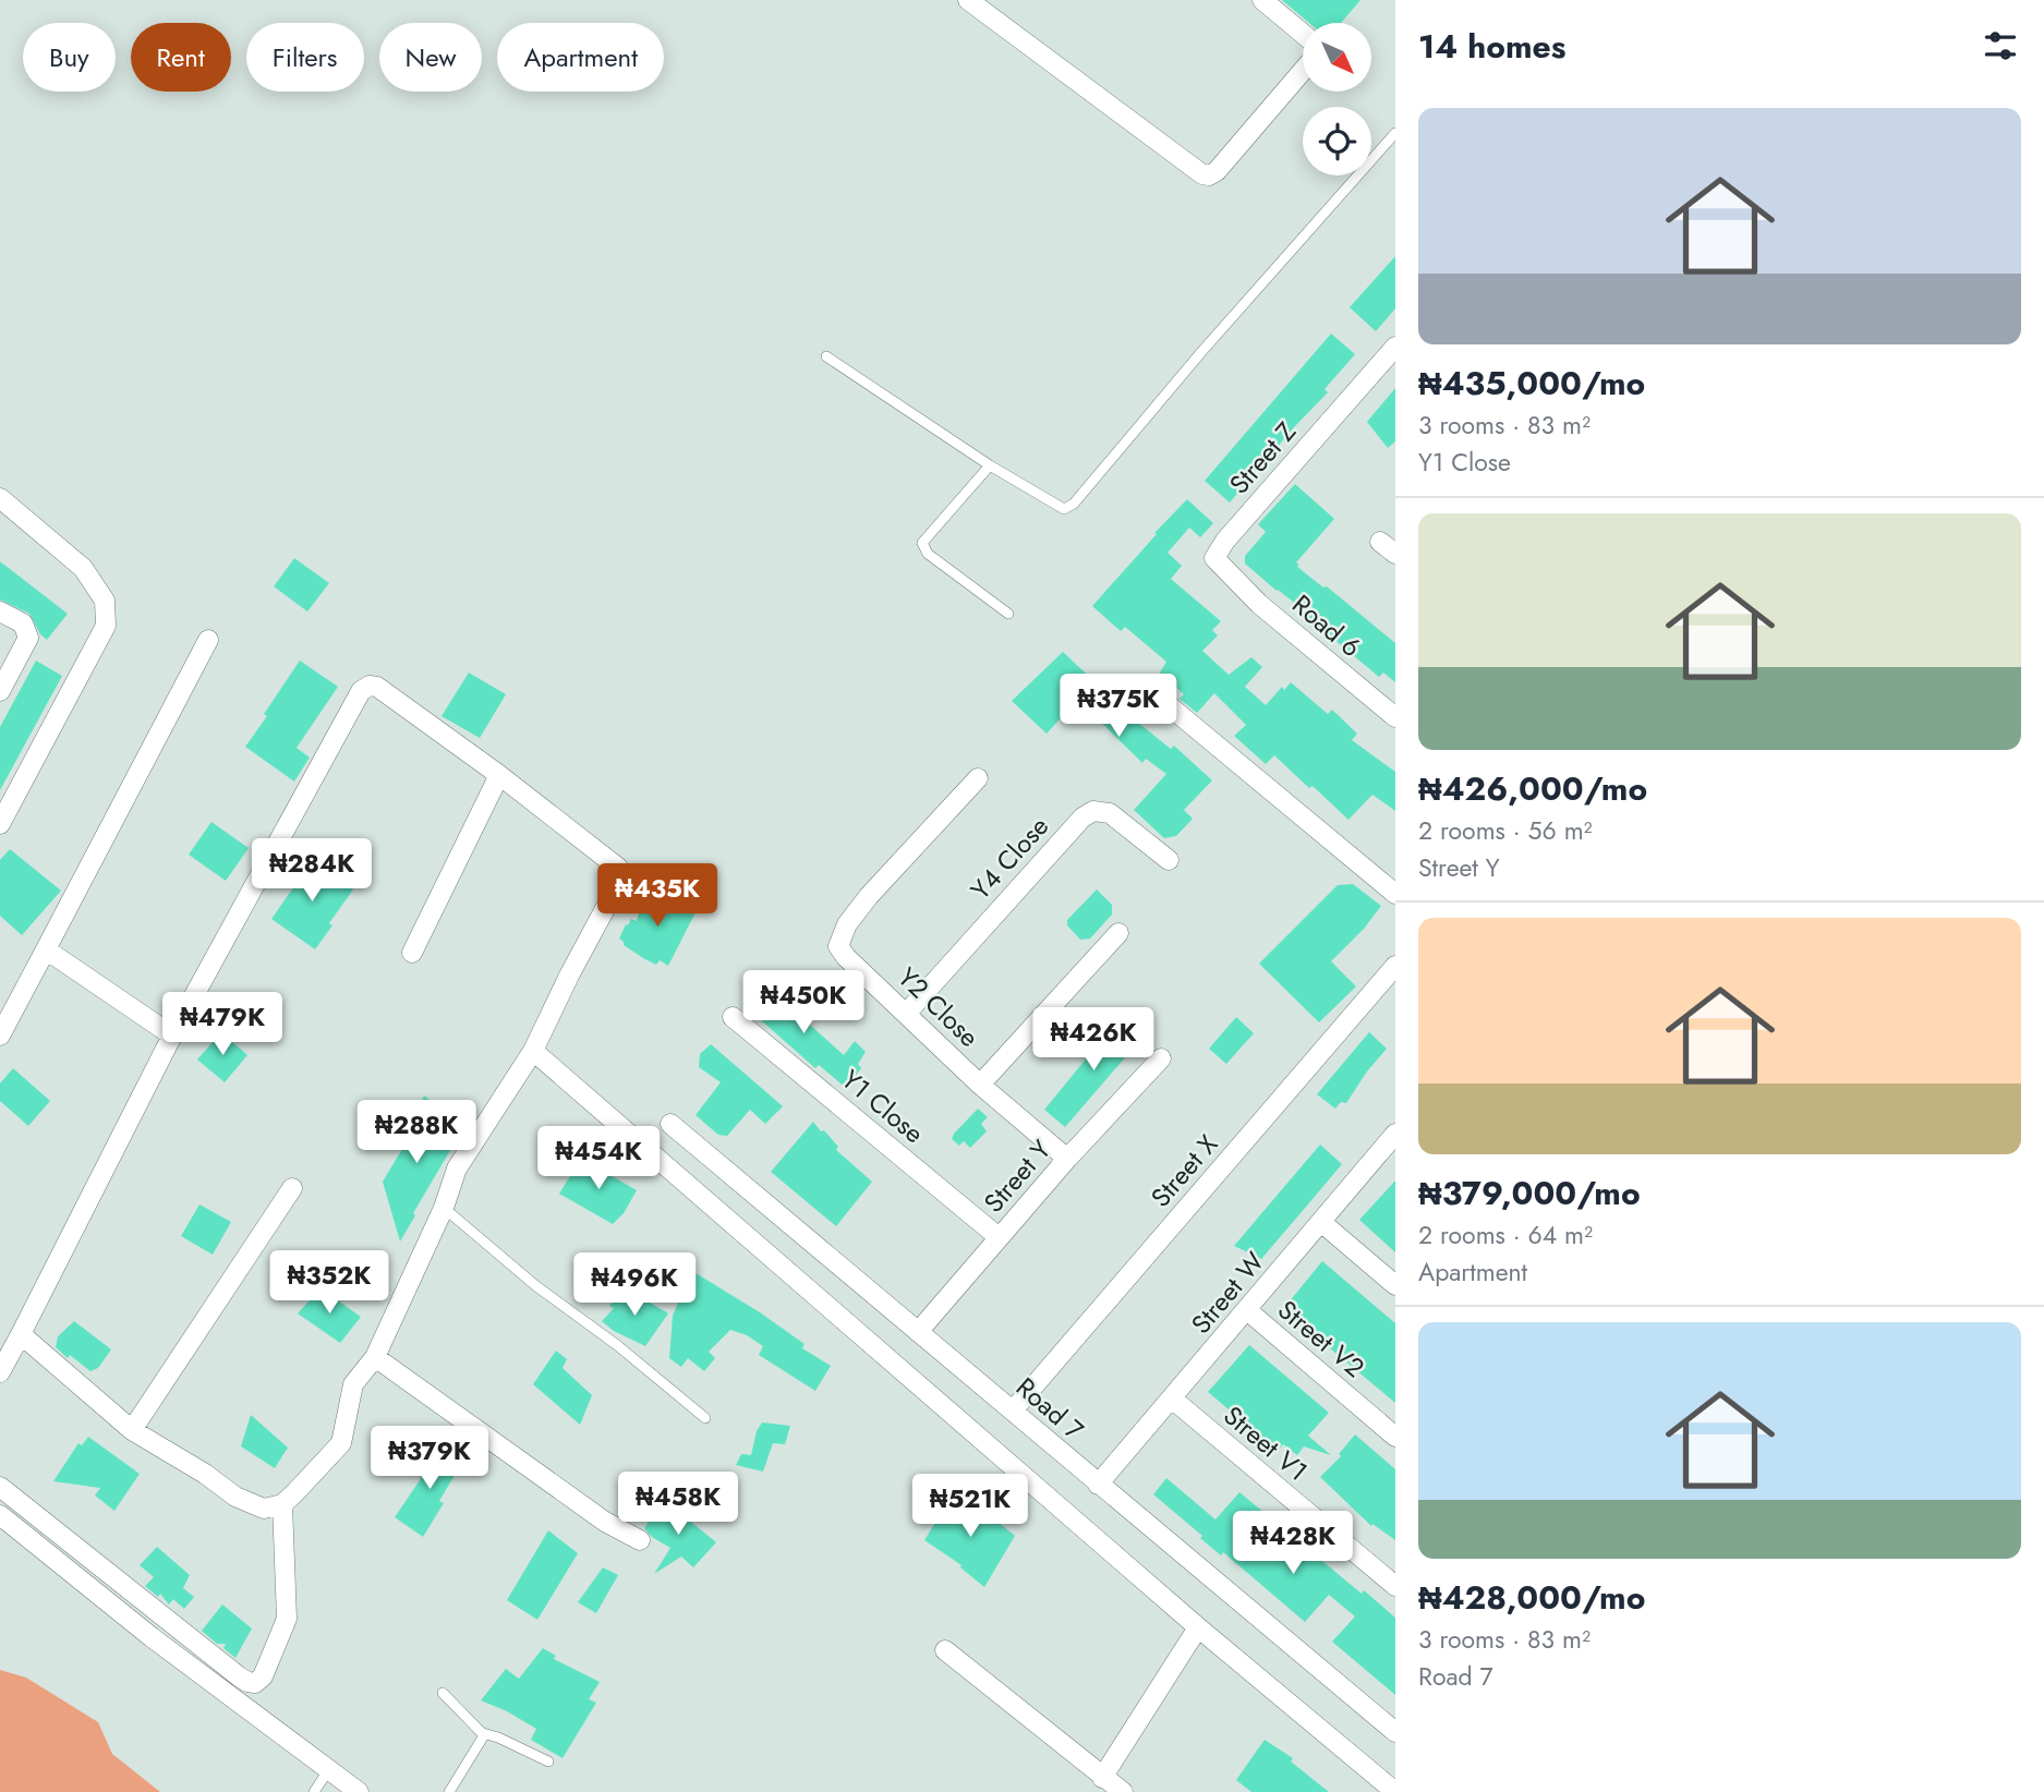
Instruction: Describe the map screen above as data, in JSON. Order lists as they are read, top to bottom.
{
  "streets": {
    "street": [
      "Street Z",
      "Road 6",
      "Y4 Close",
      "Y2 Close",
      "Y1 Close",
      "Street X",
      "Street Y",
      "Street W",
      "Street V2",
      "Road 7",
      "Street V1"
    ]
  },
  "crossings": [
    ["Street Z", "Road 6"],
    ["Y4 Close", "Y2 Close"],
    ["Y2 Close", "Street Y"],
    ["Y1 Close", "Street Y"],
    ["Street X", "Road 7"],
    ["Street Y", "Road 7"],
    ["Street W", "Street V2"],
    ["Street W", "Road 7"],
    ["Street W", "Street V1"]
  ],
  "north": "bottom right",
  "page": {
    "heading": "14 homes",
    "chip": [
      "Buy",
      "Rent",
      "Filters",
      "New",
      "Apartment"
    ],
    "list": [
      {
        "name": "₦435,000/mo",
        "note": "3 rooms · 83 m² · Y1 Close"
      },
      {
        "name": "₦426,000/mo",
        "note": "2 rooms · 56 m² · Street Y"
      },
      {
        "name": "₦379,000/mo",
        "note": "2 rooms · 64 m² · Apartment"
      },
      {
        "name": "₦428,000/mo",
        "note": "3 rooms · 83 m² · Road 7"
      }
    ],
    "price": [
      "₦375K",
      "₦284K",
      "₦435K",
      "₦450K",
      "₦479K",
      "₦426K",
      "₦288K",
      "₦454K",
      "₦352K",
      "₦496K",
      "₦379K",
      "₦458K",
      "₦521K",
      "₦428K"
    ]
  }
}
